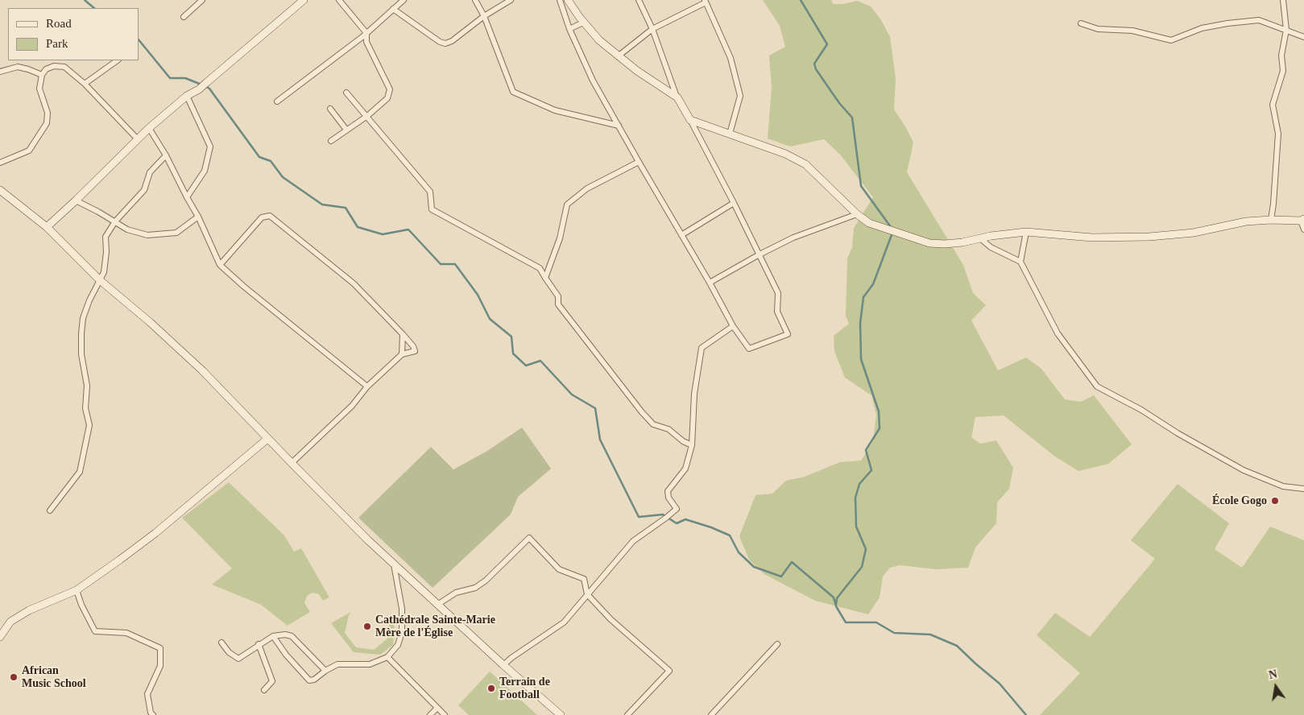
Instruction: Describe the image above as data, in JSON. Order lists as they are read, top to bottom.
{
  "places": [
    "École Gogo",
    "Cathédrale Sainte-Marie Mère de l'Église",
    "African Music School",
    "Terrain de Football"
  ],
  "legend": ["Road", "Park"],
  "north": "top"
}
